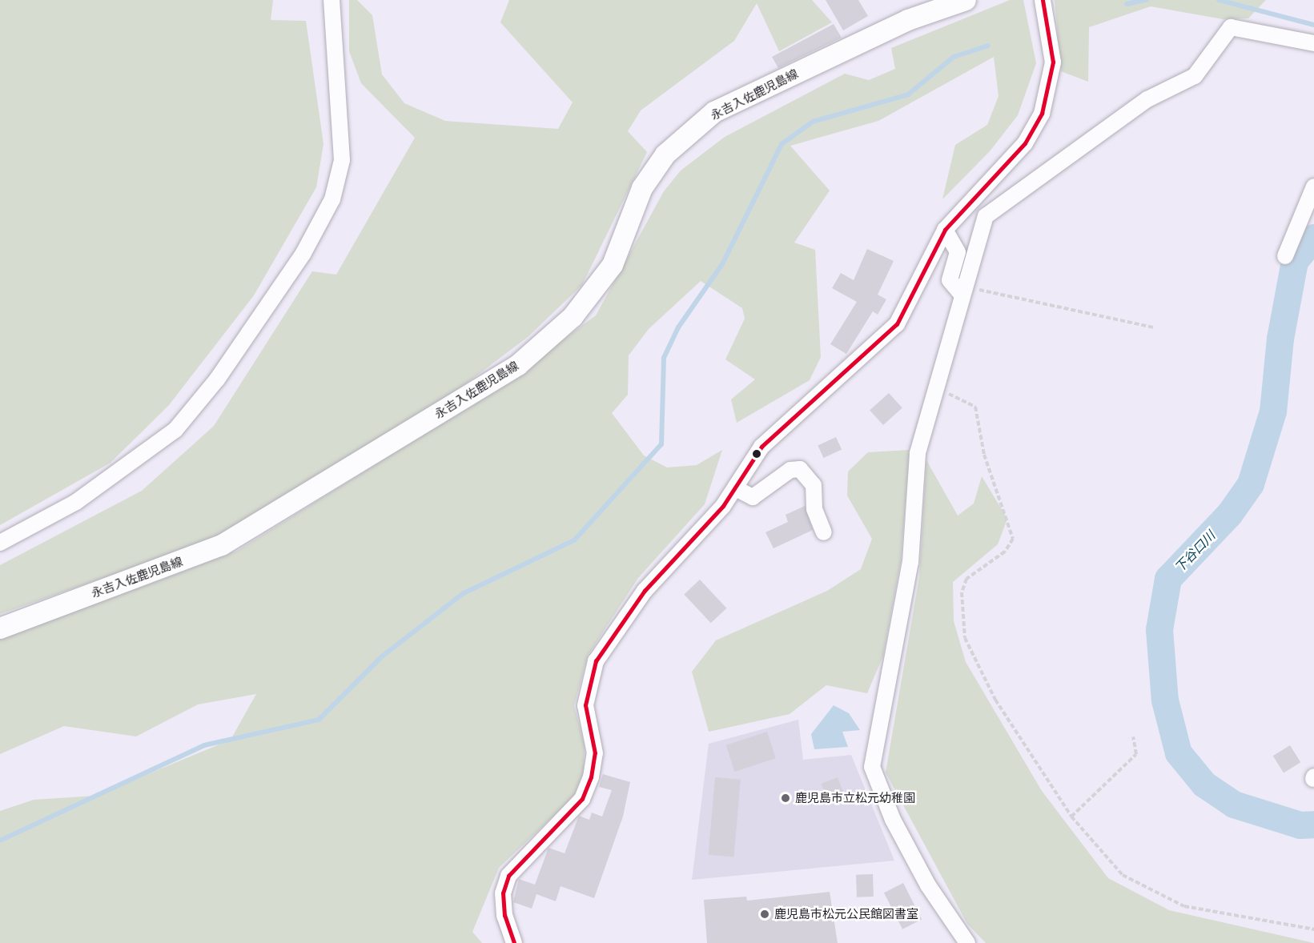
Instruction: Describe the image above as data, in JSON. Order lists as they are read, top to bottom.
{
  "streets": {
    "main road": ["永吉入佐鹿児島線"]
  },
  "water": ["下谷口川"],
  "places": ["鹿児島市立松元幼稚園", "鹿児島市松元公民館図書室"]
}
